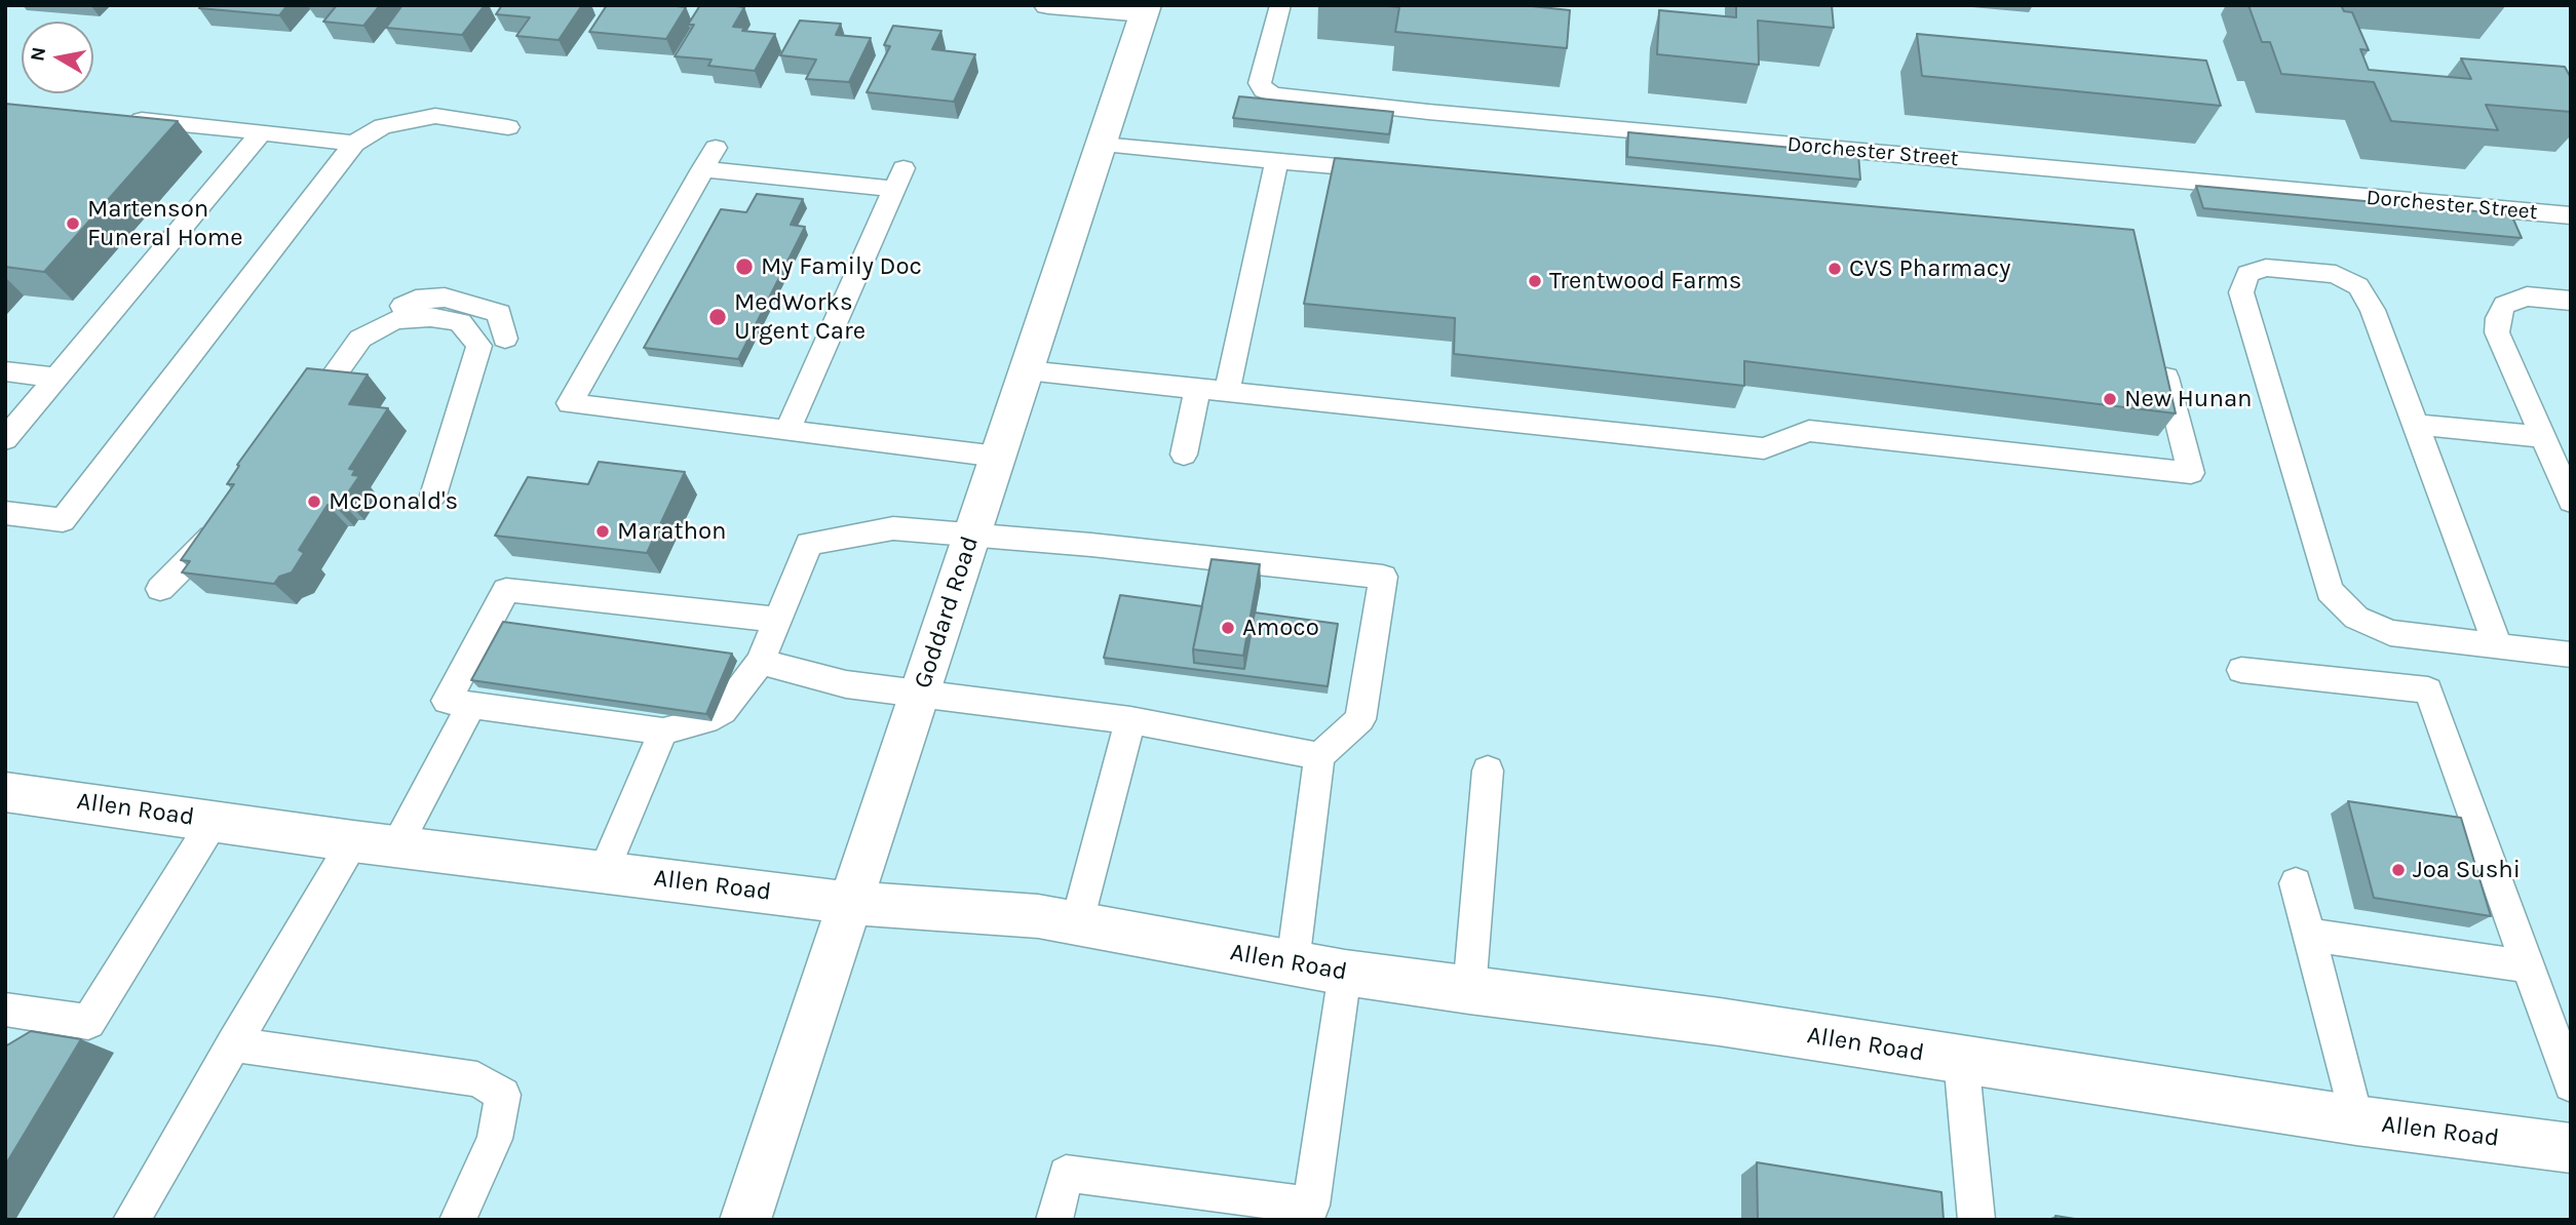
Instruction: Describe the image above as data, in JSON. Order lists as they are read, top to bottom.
{
  "streets": {
    "main road": ["Goddard Road", "Allen Road"],
    "lane": ["Dorchester Street"]
  },
  "crossings": [
    ["Goddard Road", "Allen Road"]
  ],
  "places": [
    "Martenson Funeral Home",
    "My Family Doc",
    "CVS Pharmacy",
    "Trentwood Farms",
    "MedWorks Urgent Care",
    "New Hunan",
    "McDonald's",
    "Marathon",
    "Amoco",
    "Joa Sushi"
  ],
  "north": "left"
}
